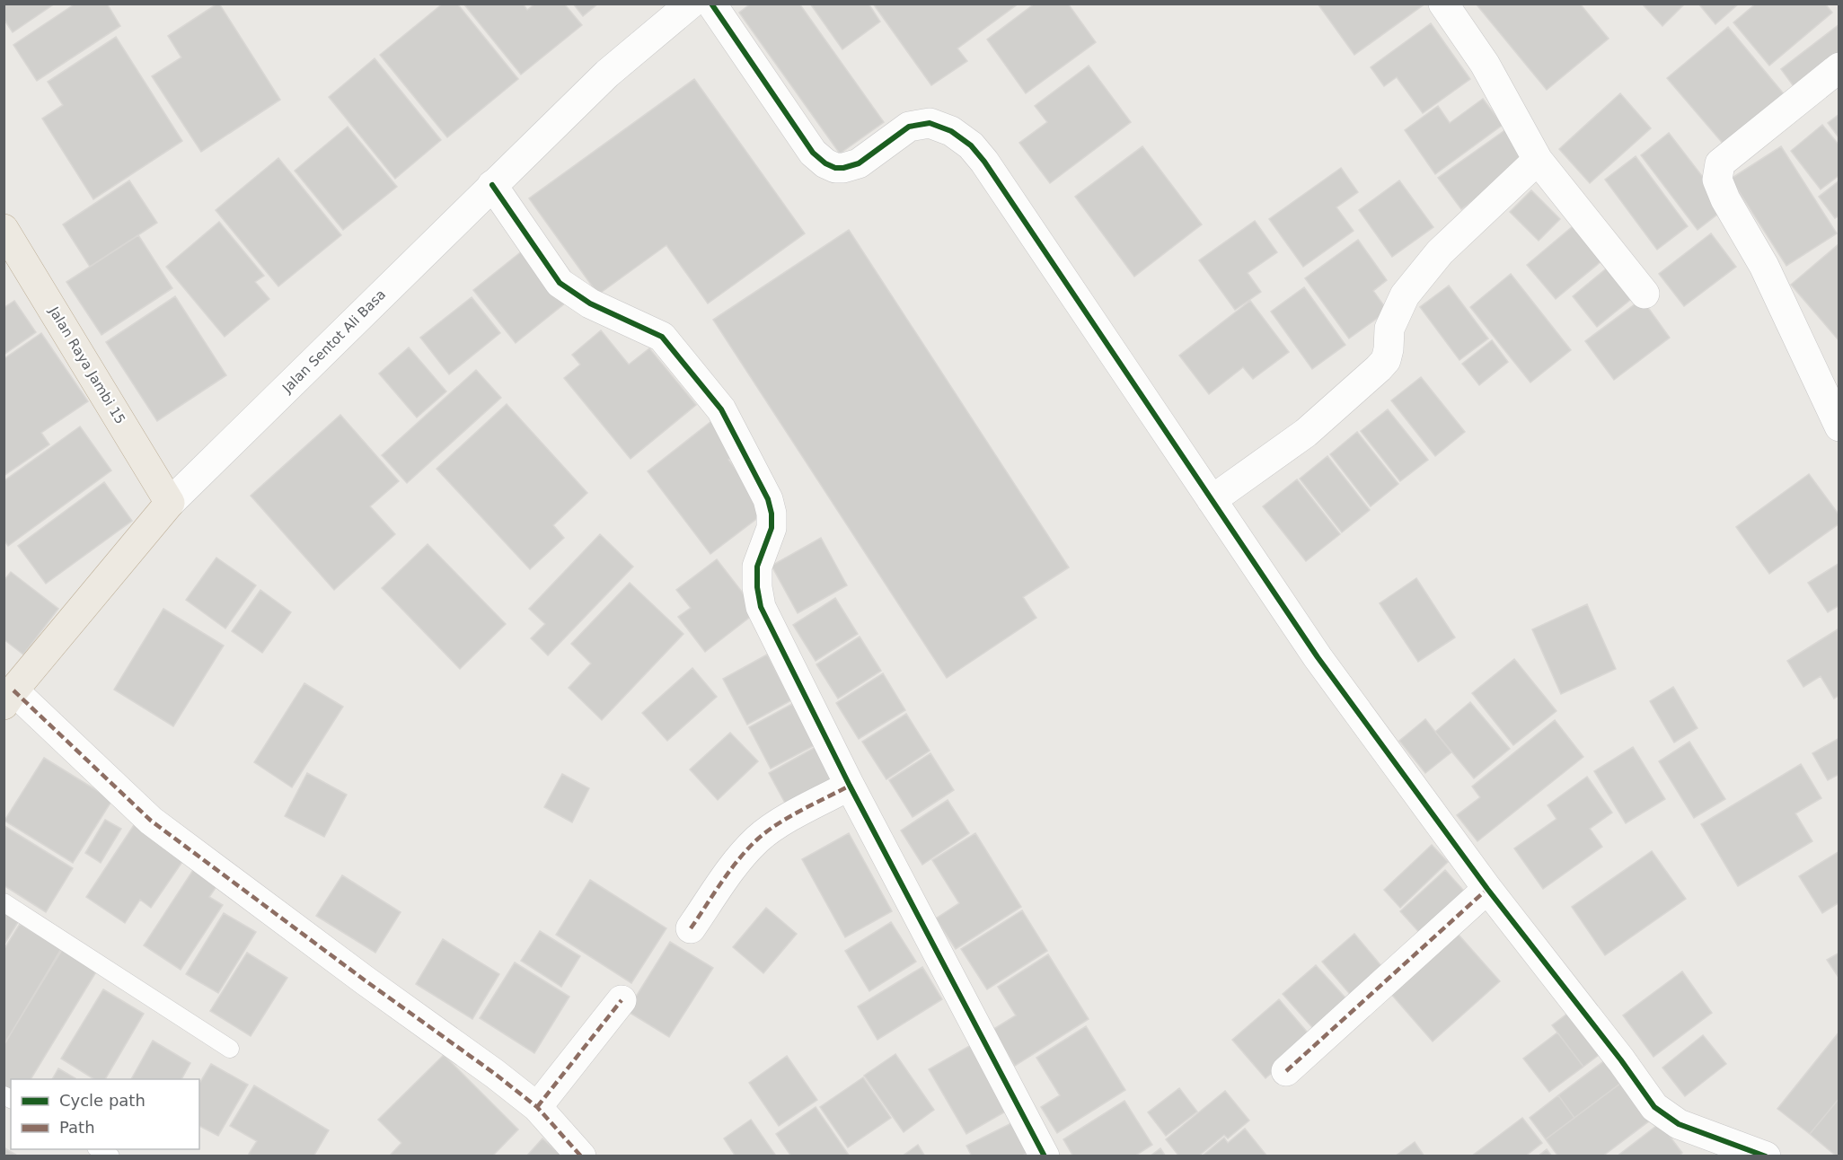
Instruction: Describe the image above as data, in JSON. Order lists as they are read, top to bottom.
{
  "streets": {
    "highway": ["Jalan Sentot Ali Basa", "Jalan Raya Jambi 15"]
  },
  "crossings": [
    ["Jalan Sentot Ali Basa", "Jalan Raya Jambi 15"]
  ],
  "legend": ["Cycle path", "Path"]
}
